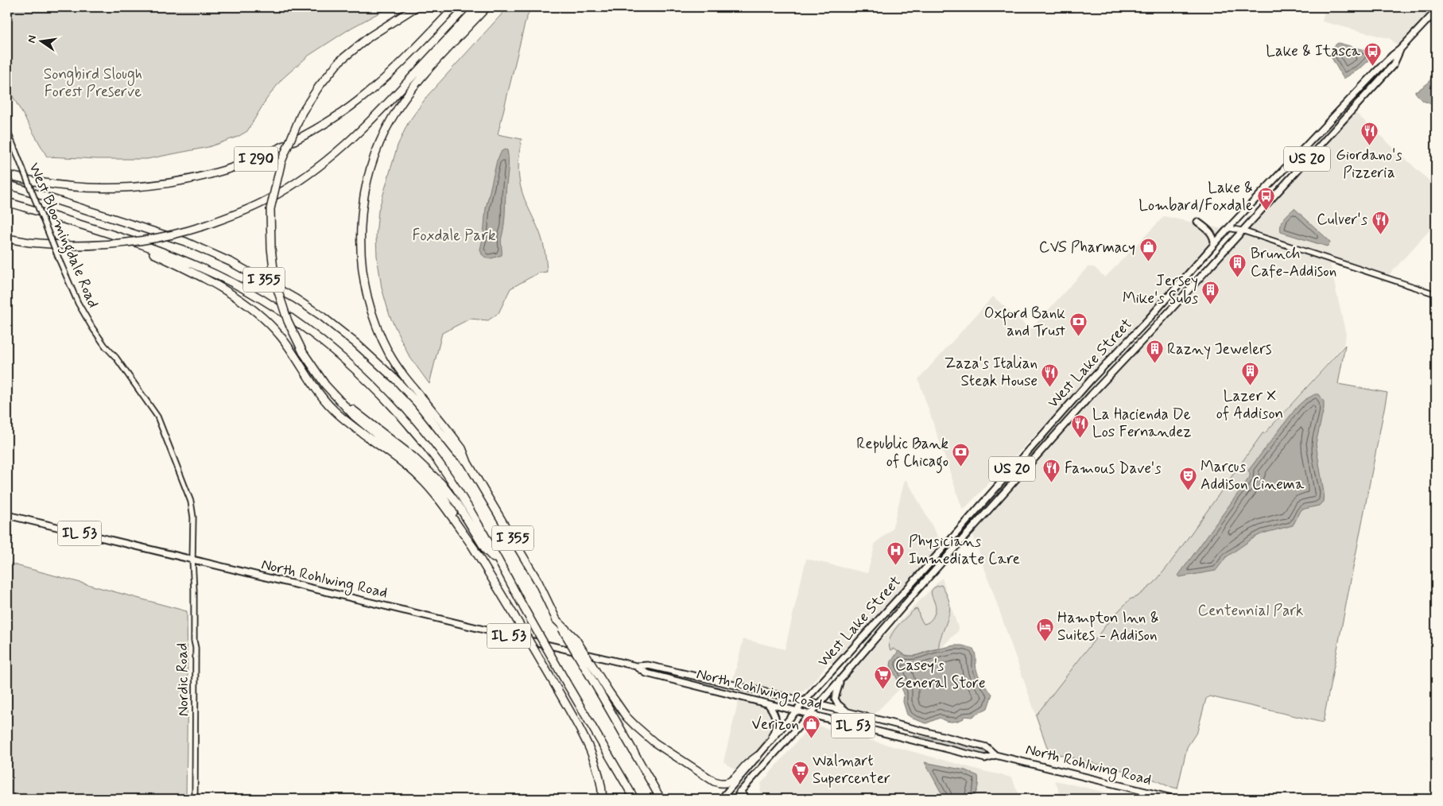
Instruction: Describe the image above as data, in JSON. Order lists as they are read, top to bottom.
{
  "streets": {
    "highway": ["I 290", "I 355"],
    "main road": [
      "US 20",
      "West Lake Street",
      "IL 53",
      "North Rohlwing Road"
    ],
    "street": ["West Bloomingdale Road", "Nordic Road"]
  },
  "crossings": [
    ["US 20", "West Lake Street"],
    ["US 20", "North Rohlwing Road"],
    ["West Bloomingdale Road", "North Rohlwing Road"],
    ["West Bloomingdale Road", "Nordic Road"],
    ["West Lake Street", "North Rohlwing Road"],
    ["North Rohlwing Road", "Nordic Road"]
  ],
  "parks": ["Songbird Slough Forest Preserve", "Foxdale Park", "Centennial Park"],
  "places": {
    "bus stop": ["Lake & Itasca", "Lake & Lombard/Foxdale"],
    "restaurant": [
      "Giordano's Pizzeria",
      "Culver's",
      "Zaza's Italian Steak House",
      "La Hacienda De Los Fernandez",
      "Famous Dave's"
    ],
    "shop": ["CVS Pharmacy", "Verizon"],
    "building": [
      "Brunch Cafe-Addison",
      "Jersey Mike's Subs",
      "Razny Jewelers",
      "Lazer X of Addison"
    ],
    "bank": ["Oxford Bank and Trust", "Republic Bank of Chicago"],
    "theatre": ["Marcus Addison Cinema"],
    "hospital": ["Physicians Immediate Care"],
    "hotel": ["Hampton Inn & Suites - Addison"],
    "supermarket": ["Casey's General Store", "Walmart Supercenter"]
  },
  "north": "left"
}
